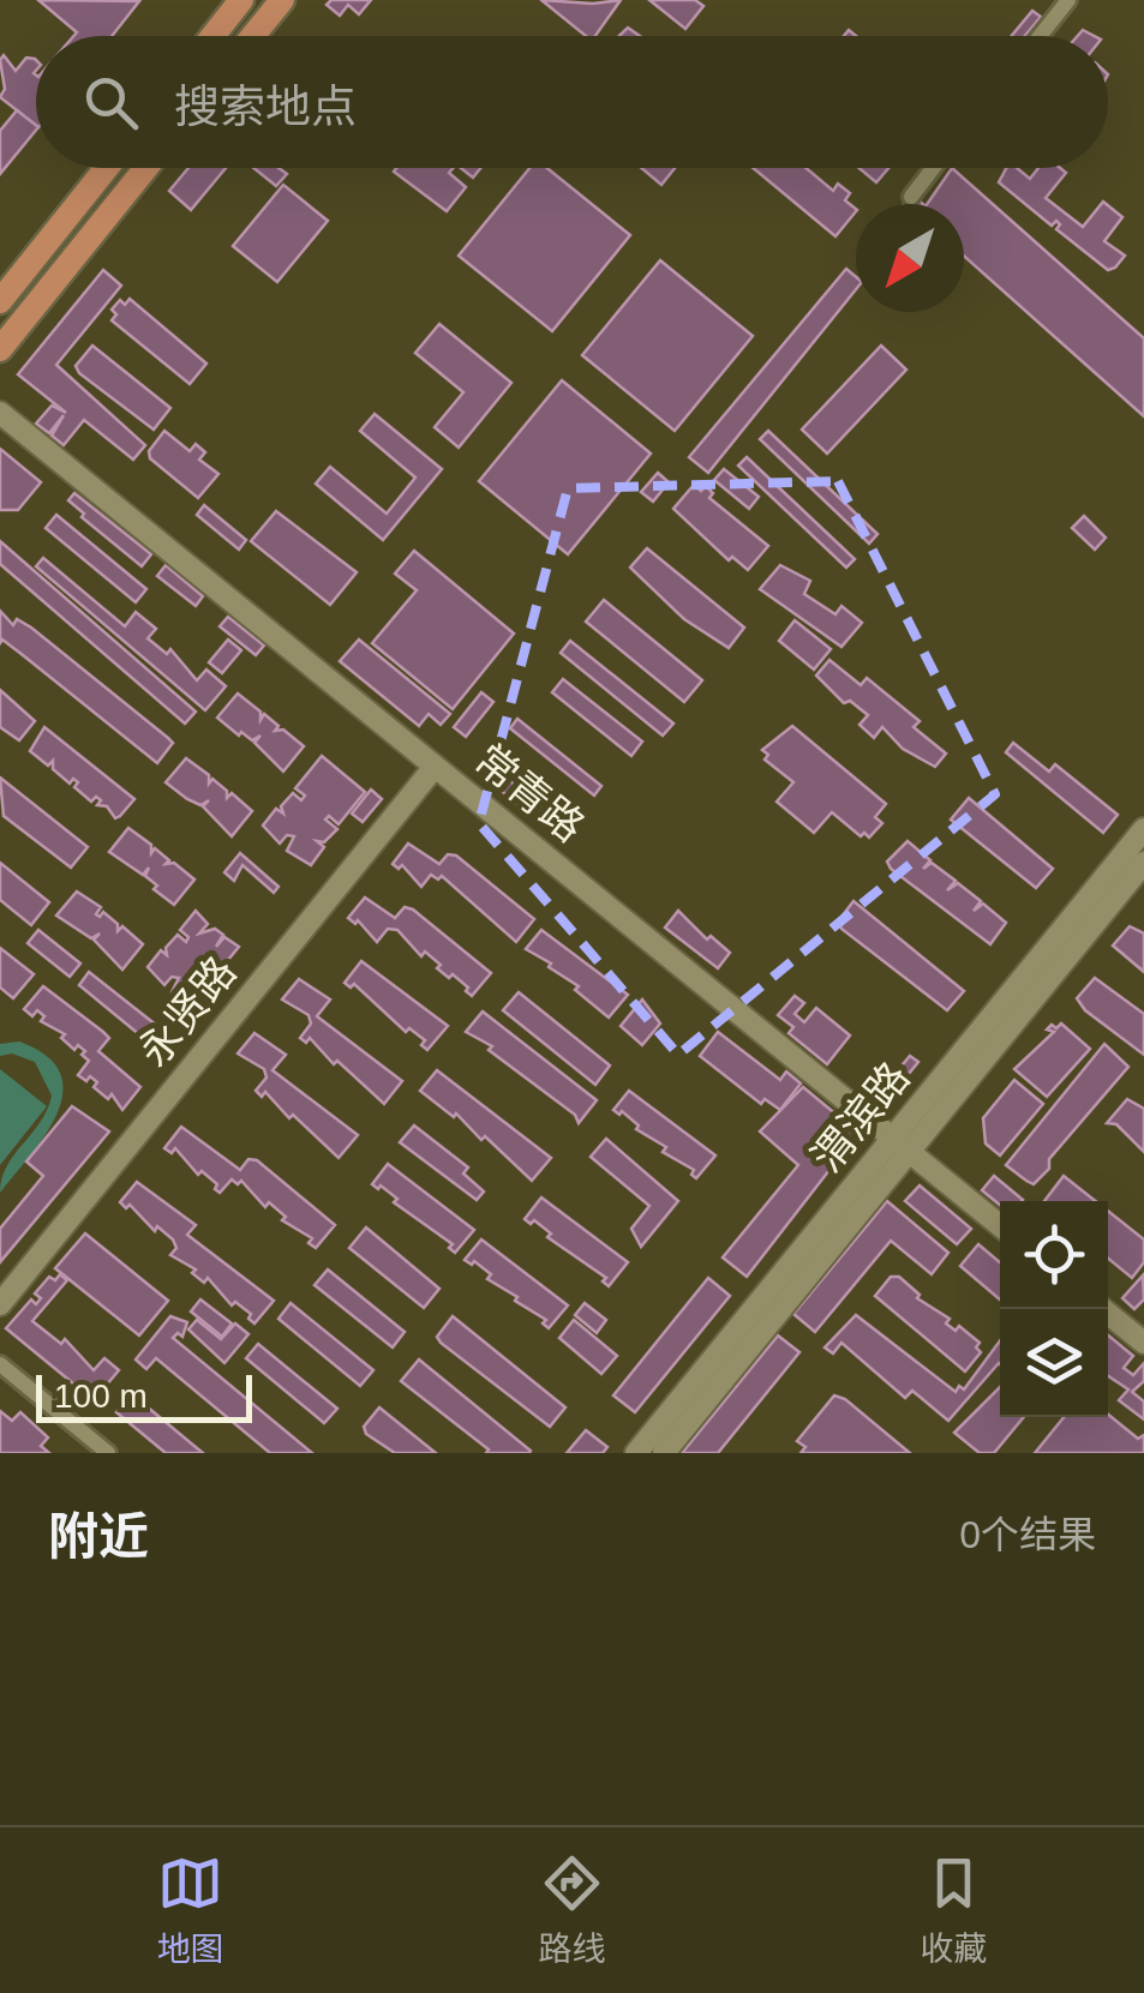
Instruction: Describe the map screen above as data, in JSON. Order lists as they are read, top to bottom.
{
  "streets": {
    "street": ["常青路", "永贤路", "渭滨路"]
  },
  "crossings": [
    ["常青路", "永贤路"],
    ["常青路", "渭滨路"]
  ],
  "scale_bar": "100 m",
  "north": "bottom left",
  "page": {
    "search": "搜索地点",
    "scale": "100 m",
    "heading": ["附近", "0个结果"],
    "nav": ["地图", "路线", "收藏"]
  }
}
